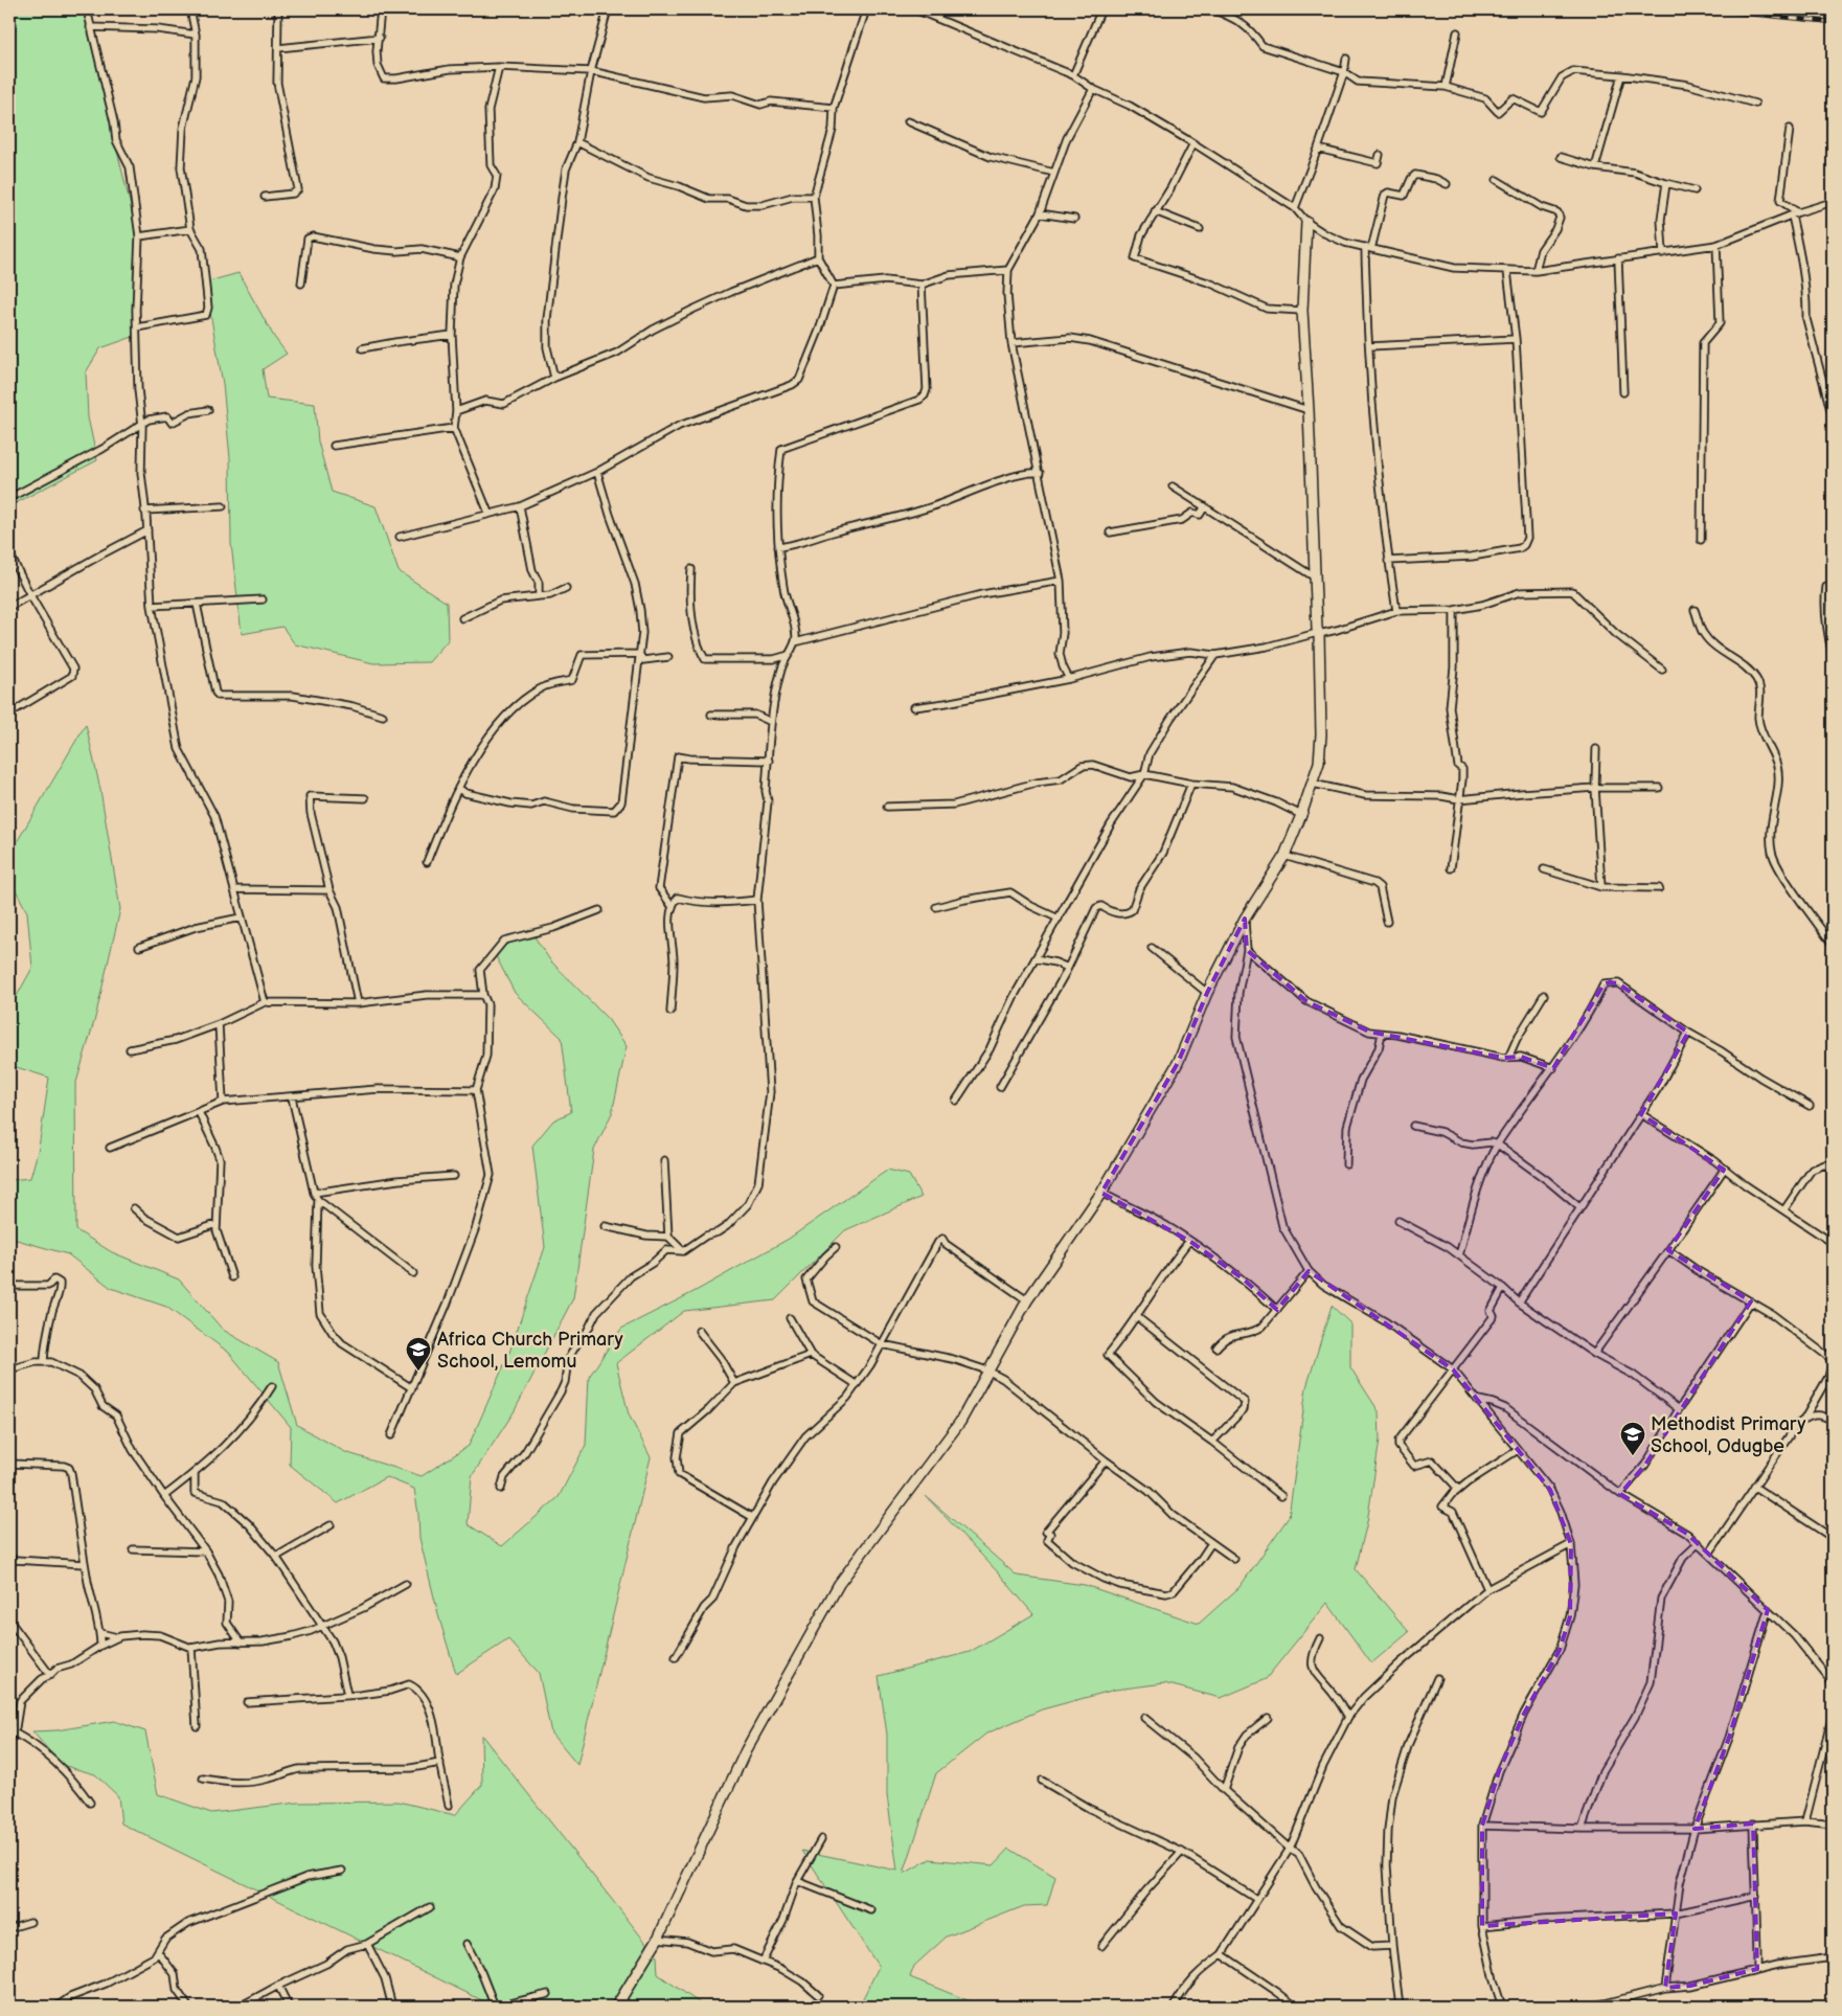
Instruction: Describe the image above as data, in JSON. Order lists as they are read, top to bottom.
{
  "places": {
    "school or university": ["Africa Church Primary School, Lemomu", "Methodist Primary School, Odugbe"]
  }
}
